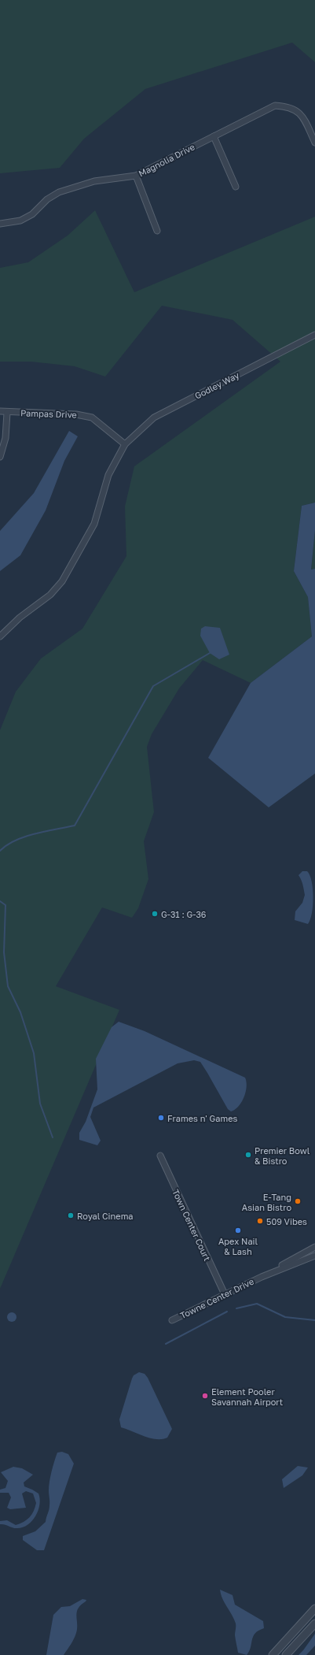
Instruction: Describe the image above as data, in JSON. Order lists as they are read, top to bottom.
{
  "streets": {
    "street": [
      "Magnolia Drive",
      "Godley Way",
      "Pampas Drive",
      "Town Center Court",
      "Towne Center Drive"
    ]
  },
  "crossings": [
    ["Godley Way", "Pampas Drive"],
    ["Town Center Court", "Towne Center Drive"]
  ],
  "places": [
    "G-31 : G-36",
    "Frames n' Games",
    "Premier Bowl & Bistro",
    "E-Tang Asian Bistro",
    "Royal Cinema",
    "509 Vibes",
    "Apex Nail & Lash",
    "Element Pooler Savannah Airport"
  ]
}
